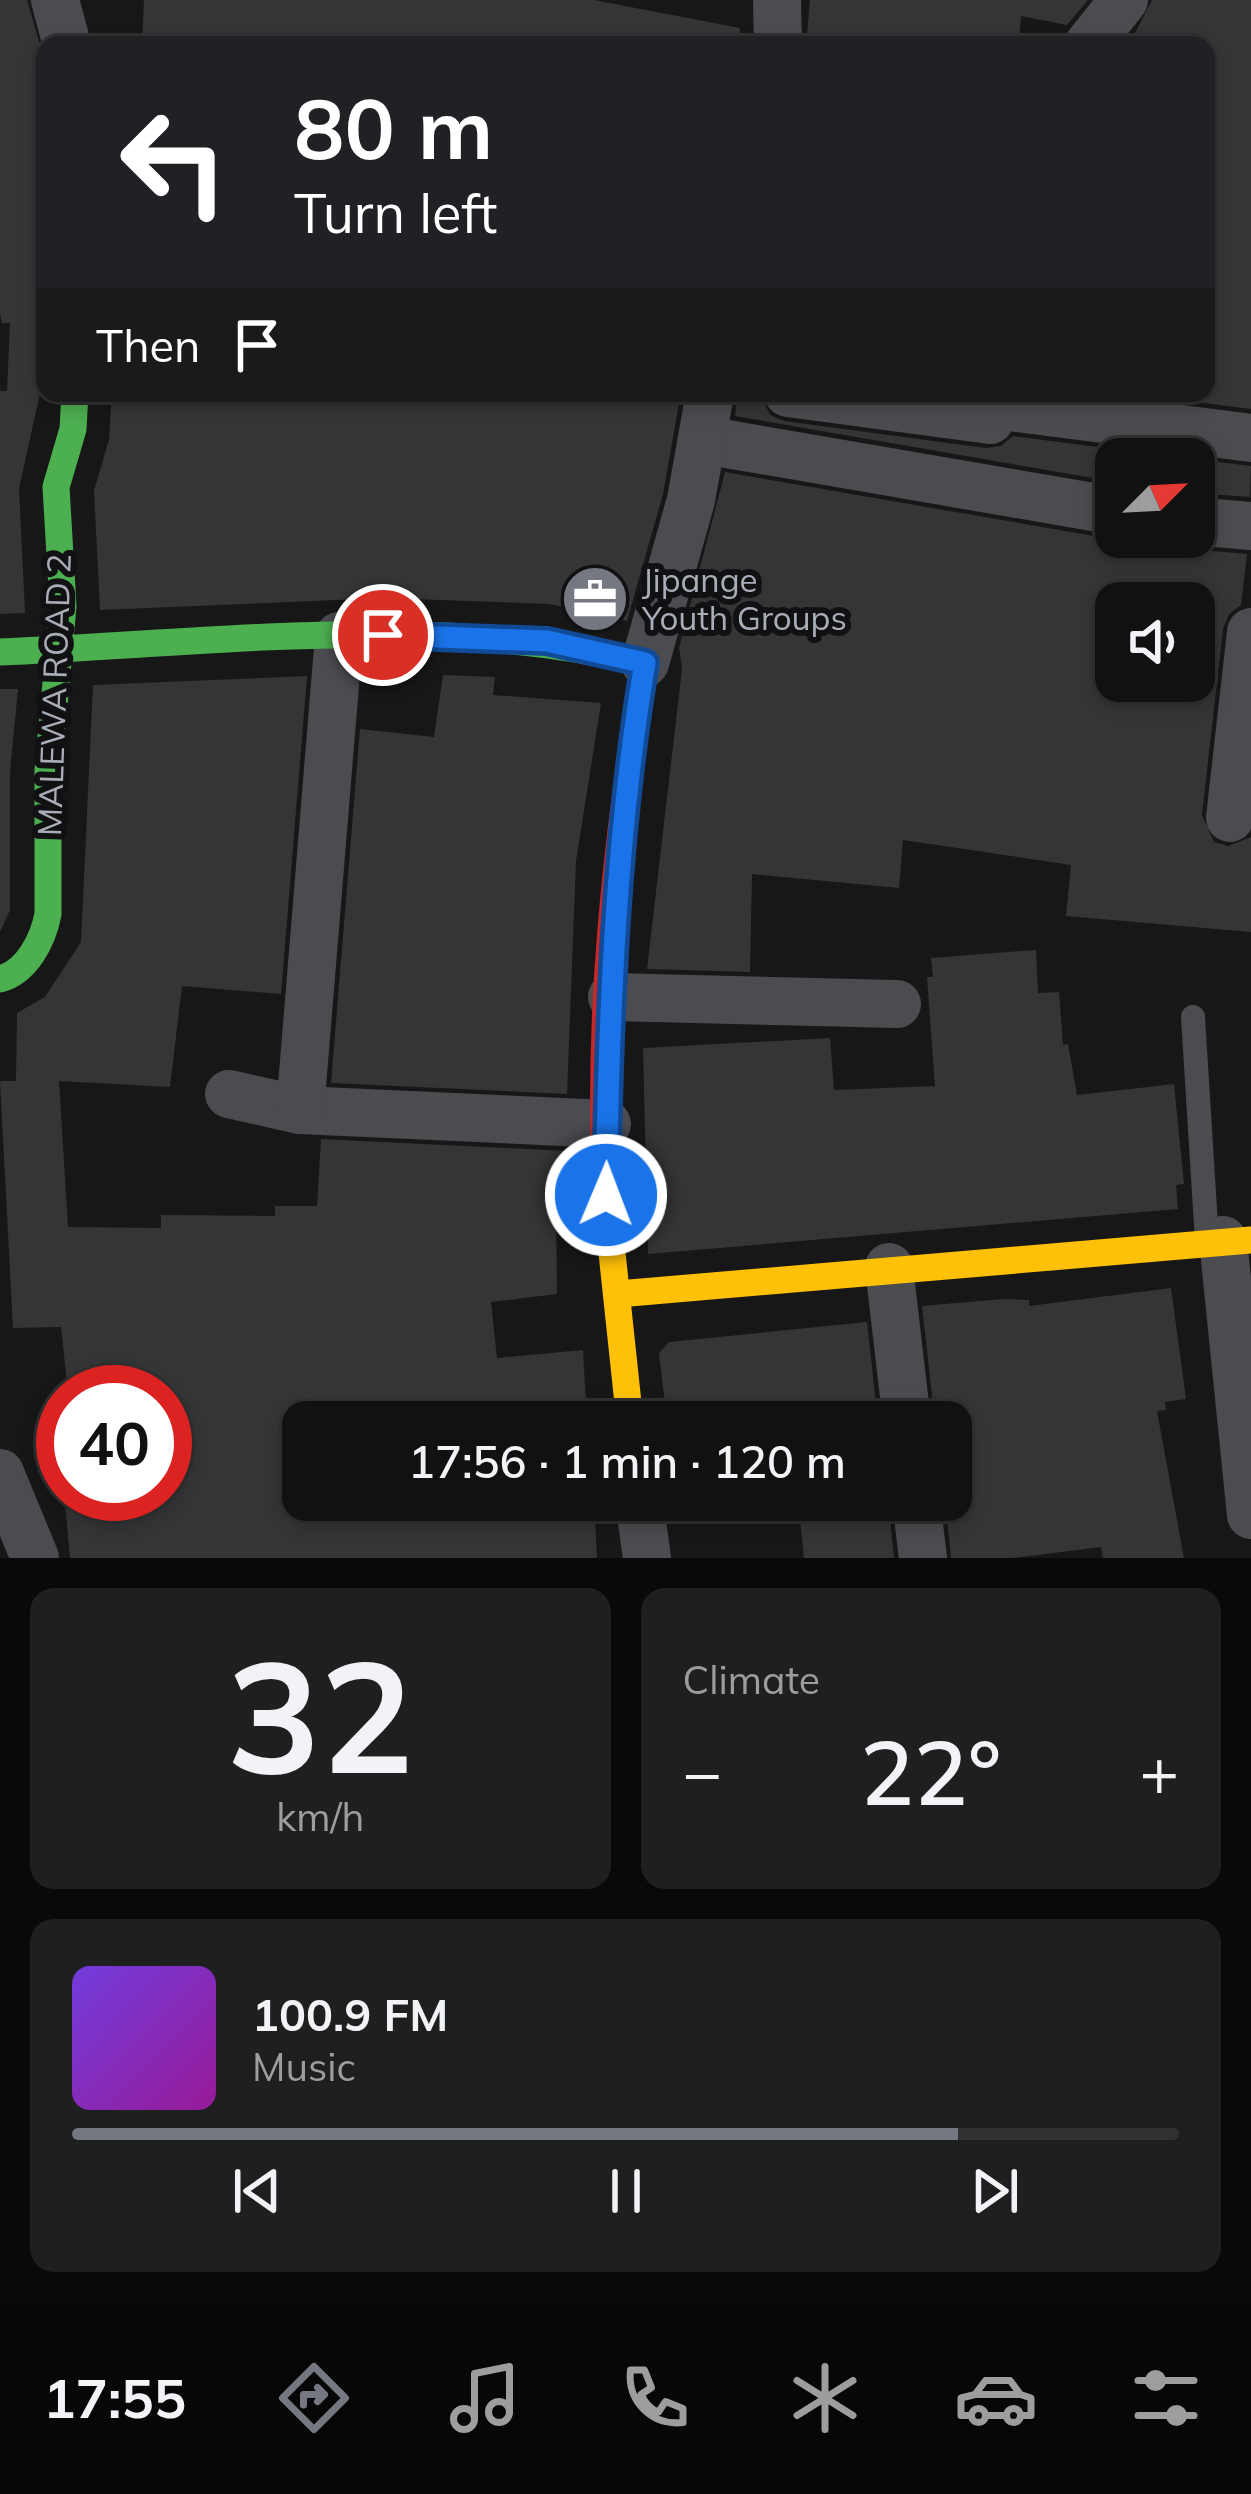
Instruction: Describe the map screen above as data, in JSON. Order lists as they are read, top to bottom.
{
  "streets": {
    "street": ["MALEWA ROAD 2"]
  },
  "places": {
    "office": ["Jipange Youth Groups"]
  },
  "north": "top right",
  "page": {
    "turn": ["80 m", "Turn left"],
    "then": "Then",
    "limit": "40",
    "trip": "17:56 · 1 min · 120 m",
    "tile": [
      ["32", "km/h"],
      "Climate"
    ],
    "heat": ["−", "22°", "+"],
    "song": ["100.9 FM", "Music"],
    "tabs": "17:55"
  }
}
